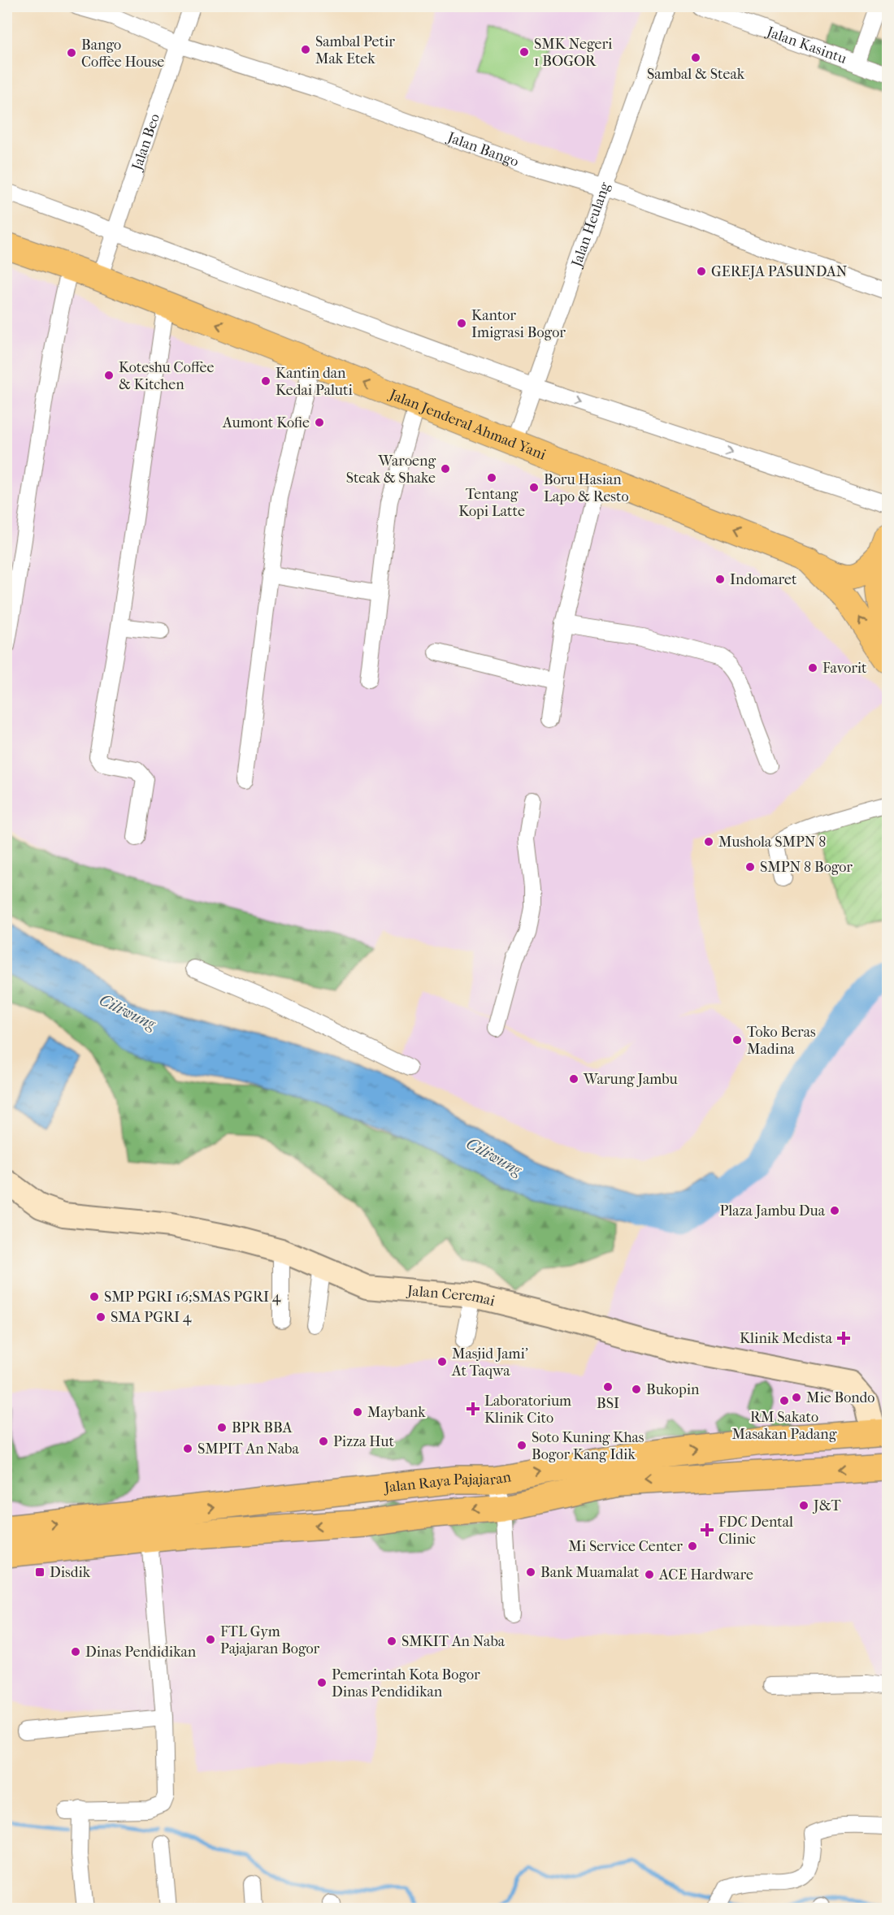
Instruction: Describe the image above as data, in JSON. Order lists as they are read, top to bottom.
{
  "streets": {
    "highway": ["Jalan Raya Pajajaran"],
    "main road": ["Jalan Jenderal Ahmad Yani"],
    "street": [
      "Jalan Kasintu",
      "Jalan Beo",
      "Jalan Bango",
      "Jalan Heulang",
      "Jalan Ceremai"
    ]
  },
  "crossings": [
    ["Jalan Beo", "Jalan Bango"],
    ["Jalan Beo", "Jalan Jenderal Ahmad Yani"],
    ["Jalan Bango", "Jalan Heulang"],
    ["Jalan Heulang", "Jalan Jenderal Ahmad Yani"],
    ["Jalan Ceremai", "Jalan Raya Pajajaran"]
  ],
  "one_way": ["Jalan Jenderal Ahmad Yani"],
  "water": ["Ciliwung"],
  "places": {
    "other": [
      "Sambal Petir Mak Etek",
      "SMK Negeri 1 BOGOR",
      "Bango Coffee House",
      "Sambal & Steak",
      "GEREJA PASUNDAN",
      "Kantor Imigrasi Bogor",
      "Koteshu Coffee & Kitchen",
      "Kantin dan Kedai Paluti",
      "Aumont Kofie",
      "Waroeng Steak & Shake",
      "Tentang Kopi Latte",
      "Boru Hasian Lapo & Resto",
      "Indomaret",
      "Favorit",
      "Mushola SMPN 8",
      "SMPN 8 Bogor",
      "Toko Beras Madina",
      "Warung Jambu",
      "Plaza Jambu Dua",
      "SMP PGRI 16;SMAS PGRI 4",
      "SMA PGRI 4",
      "Masjid Jami' At Taqwa",
      "BSI",
      "Bukopin",
      "Mie Bondo",
      "RM Sakato Masakan Padang",
      "Maybank",
      "BPR BBA",
      "Pizza Hut",
      "Soto Kuning Khas Bogor Kang Idik",
      "SMPIT An Naba",
      "J&T",
      "Mi Service Center",
      "Bank Muamalat",
      "ACE Hardware",
      "FTL Gym Pajajaran Bogor",
      "SMKIT An Naba",
      "Dinas Pendidikan",
      "Pemerintah Kota Bogor Dinas Pendidikan"
    ],
    "health": ["Klinik Medista", "Laboratorium Klinik Cito", "FDC Dental Clinic"],
    "transit": ["Disdik"]
  }
}
